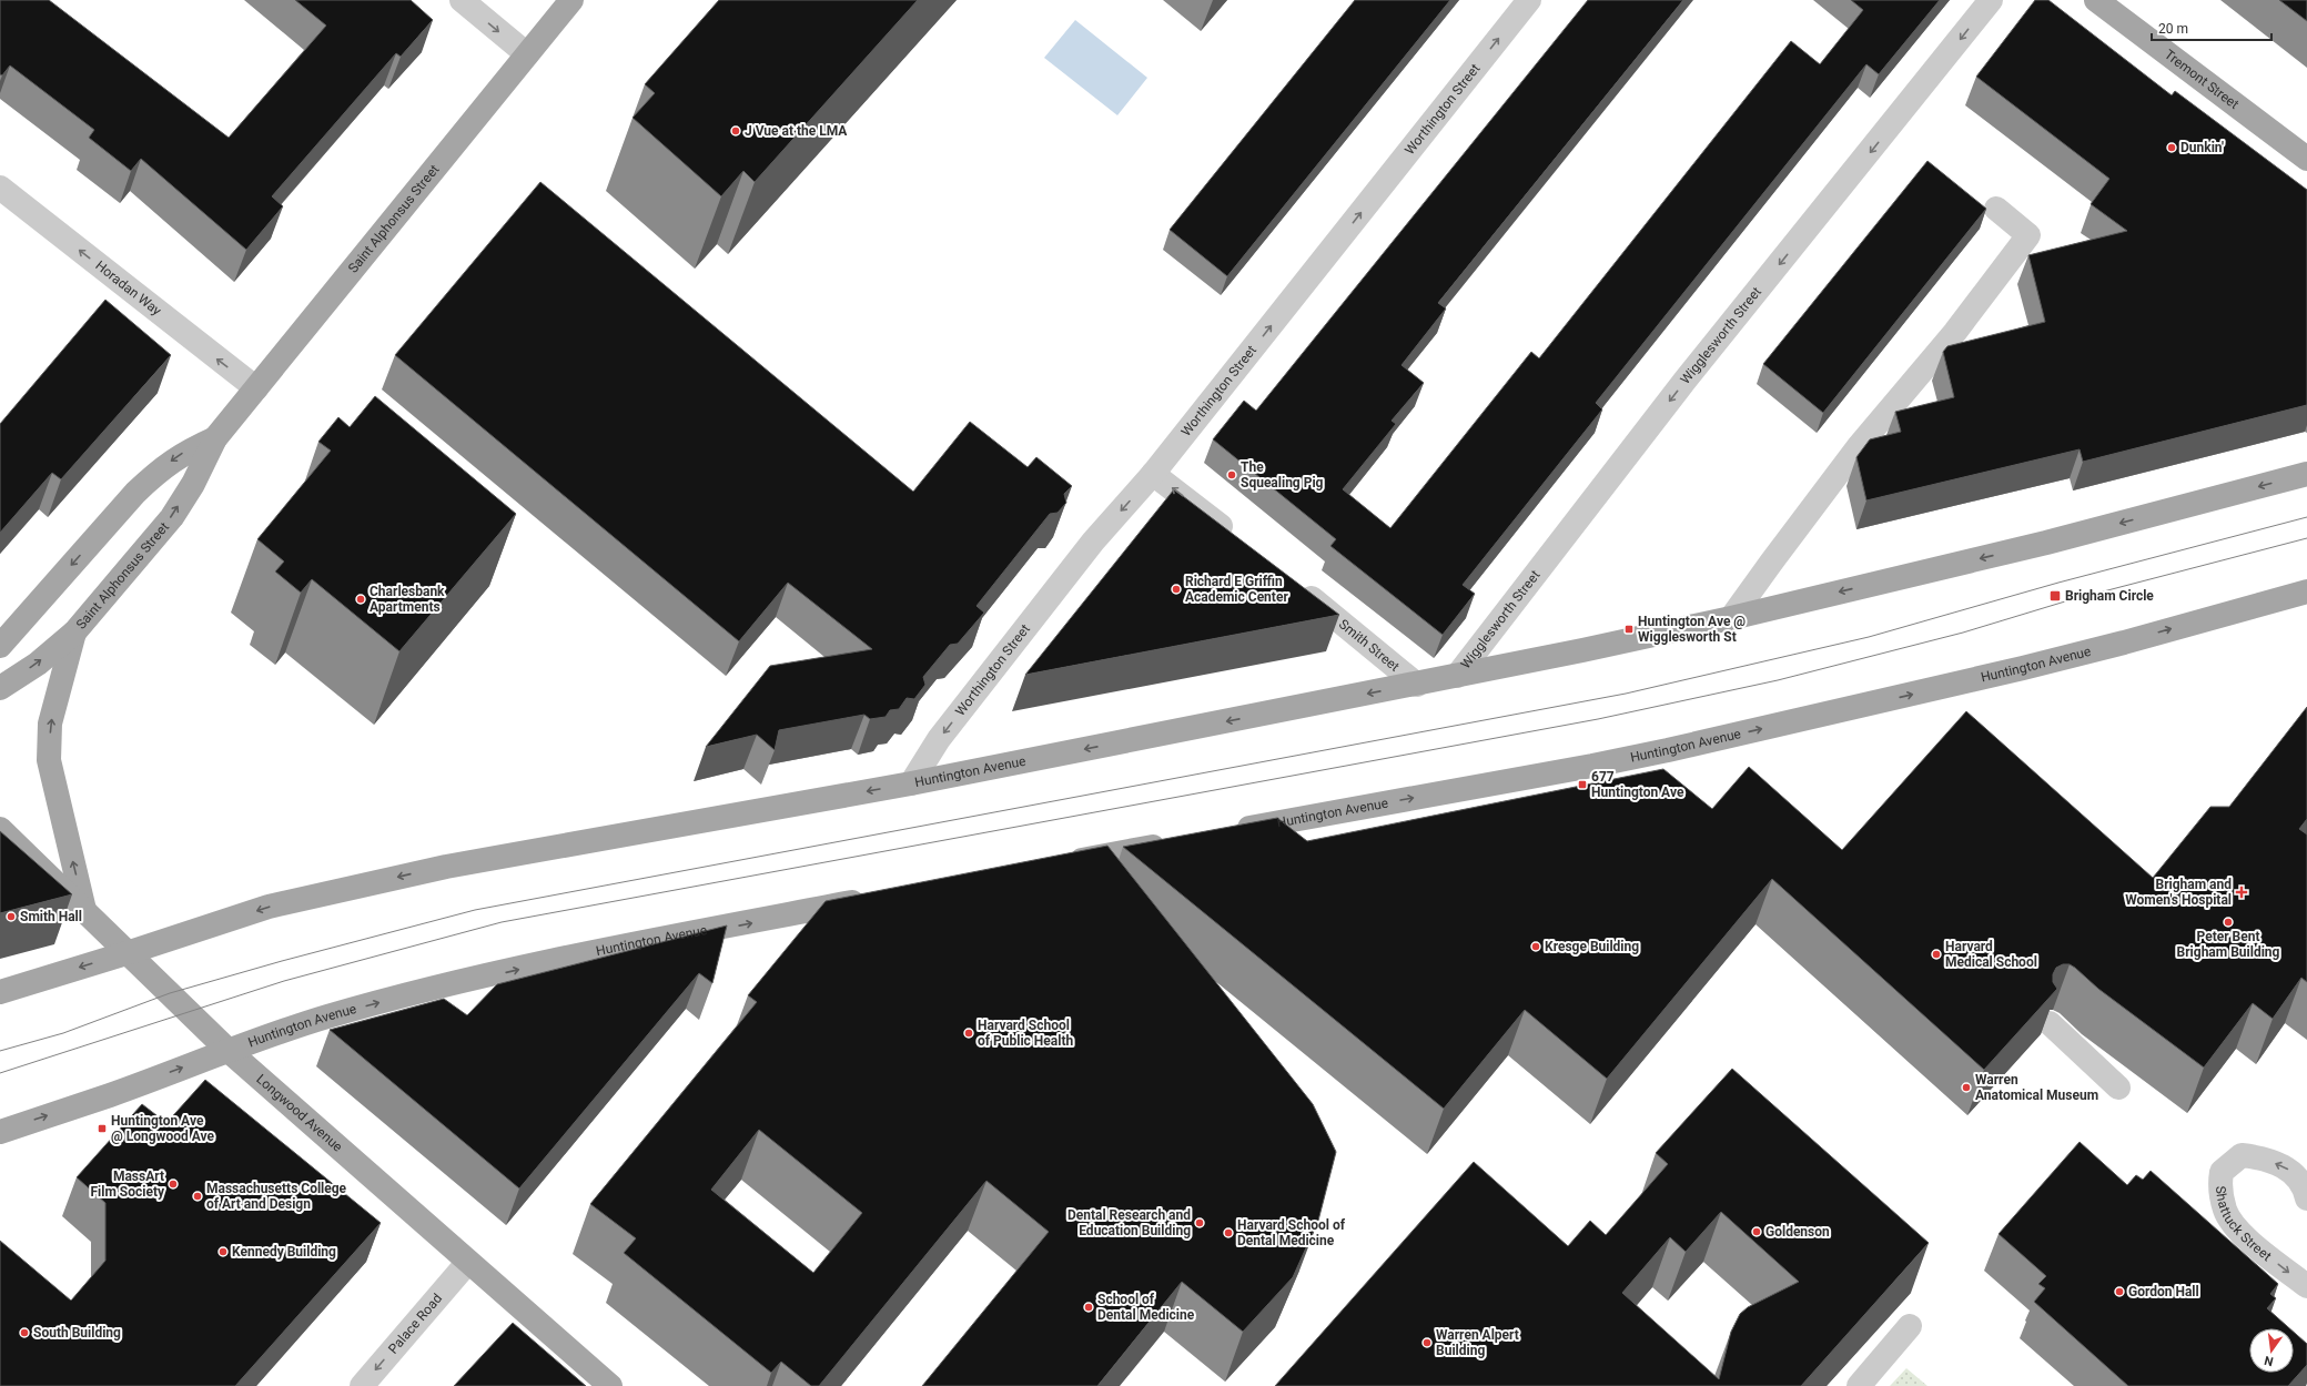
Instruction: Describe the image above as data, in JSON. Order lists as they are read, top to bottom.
{
  "streets": {
    "main road": [
      "Tremont Street",
      "Saint Alphonsus Street",
      "Huntington Avenue",
      "Longwood Avenue"
    ],
    "street": [
      "Worthington Street",
      "Horadan Way",
      "Wigglesworth Street",
      "Smith Street",
      "Shattuck Street",
      "Palace Road"
    ]
  },
  "crossings": [
    ["Worthington Street", "Huntington Avenue"],
    ["Saint Alphonsus Street", "Horadan Way"],
    ["Wigglesworth Street", "Huntington Avenue"],
    ["Smith Street", "Huntington Avenue"],
    ["Huntington Avenue", "Longwood Avenue"],
    ["Longwood Avenue", "Palace Road"]
  ],
  "one_way": ["Horadan Way", "Palace Road"],
  "places": {
    "other": [
      "J Vue at the LMA",
      "Dunkin'",
      "The Squealing Pig",
      "Richard E Griffin Academic Center",
      "Charlesbank Apartments",
      "Smith Hall",
      "Peter Bent Brigham Building",
      "Kresge Building",
      "Harvard Medical School",
      "Harvard School of Public Health",
      "Warren Anatomical Museum",
      "MassArt Film Society",
      "Massachusetts College of Art and Design",
      "Dental Research and Education Building",
      "Goldenson",
      "Harvard School of Dental Medicine",
      "Kennedy Building",
      "Gordon Hall",
      "School of Dental Medicine",
      "South Building",
      "Warren Alpert Building"
    ],
    "transit": [
      "Brigham Circle",
      "Huntington Ave @ Wigglesworth St",
      "677 Huntington Ave",
      "Huntington Ave @ Longwood Ave"
    ],
    "health": ["Brigham and Women's Hospital"]
  },
  "scale_bar": "20 m",
  "north": "bottom"
}
